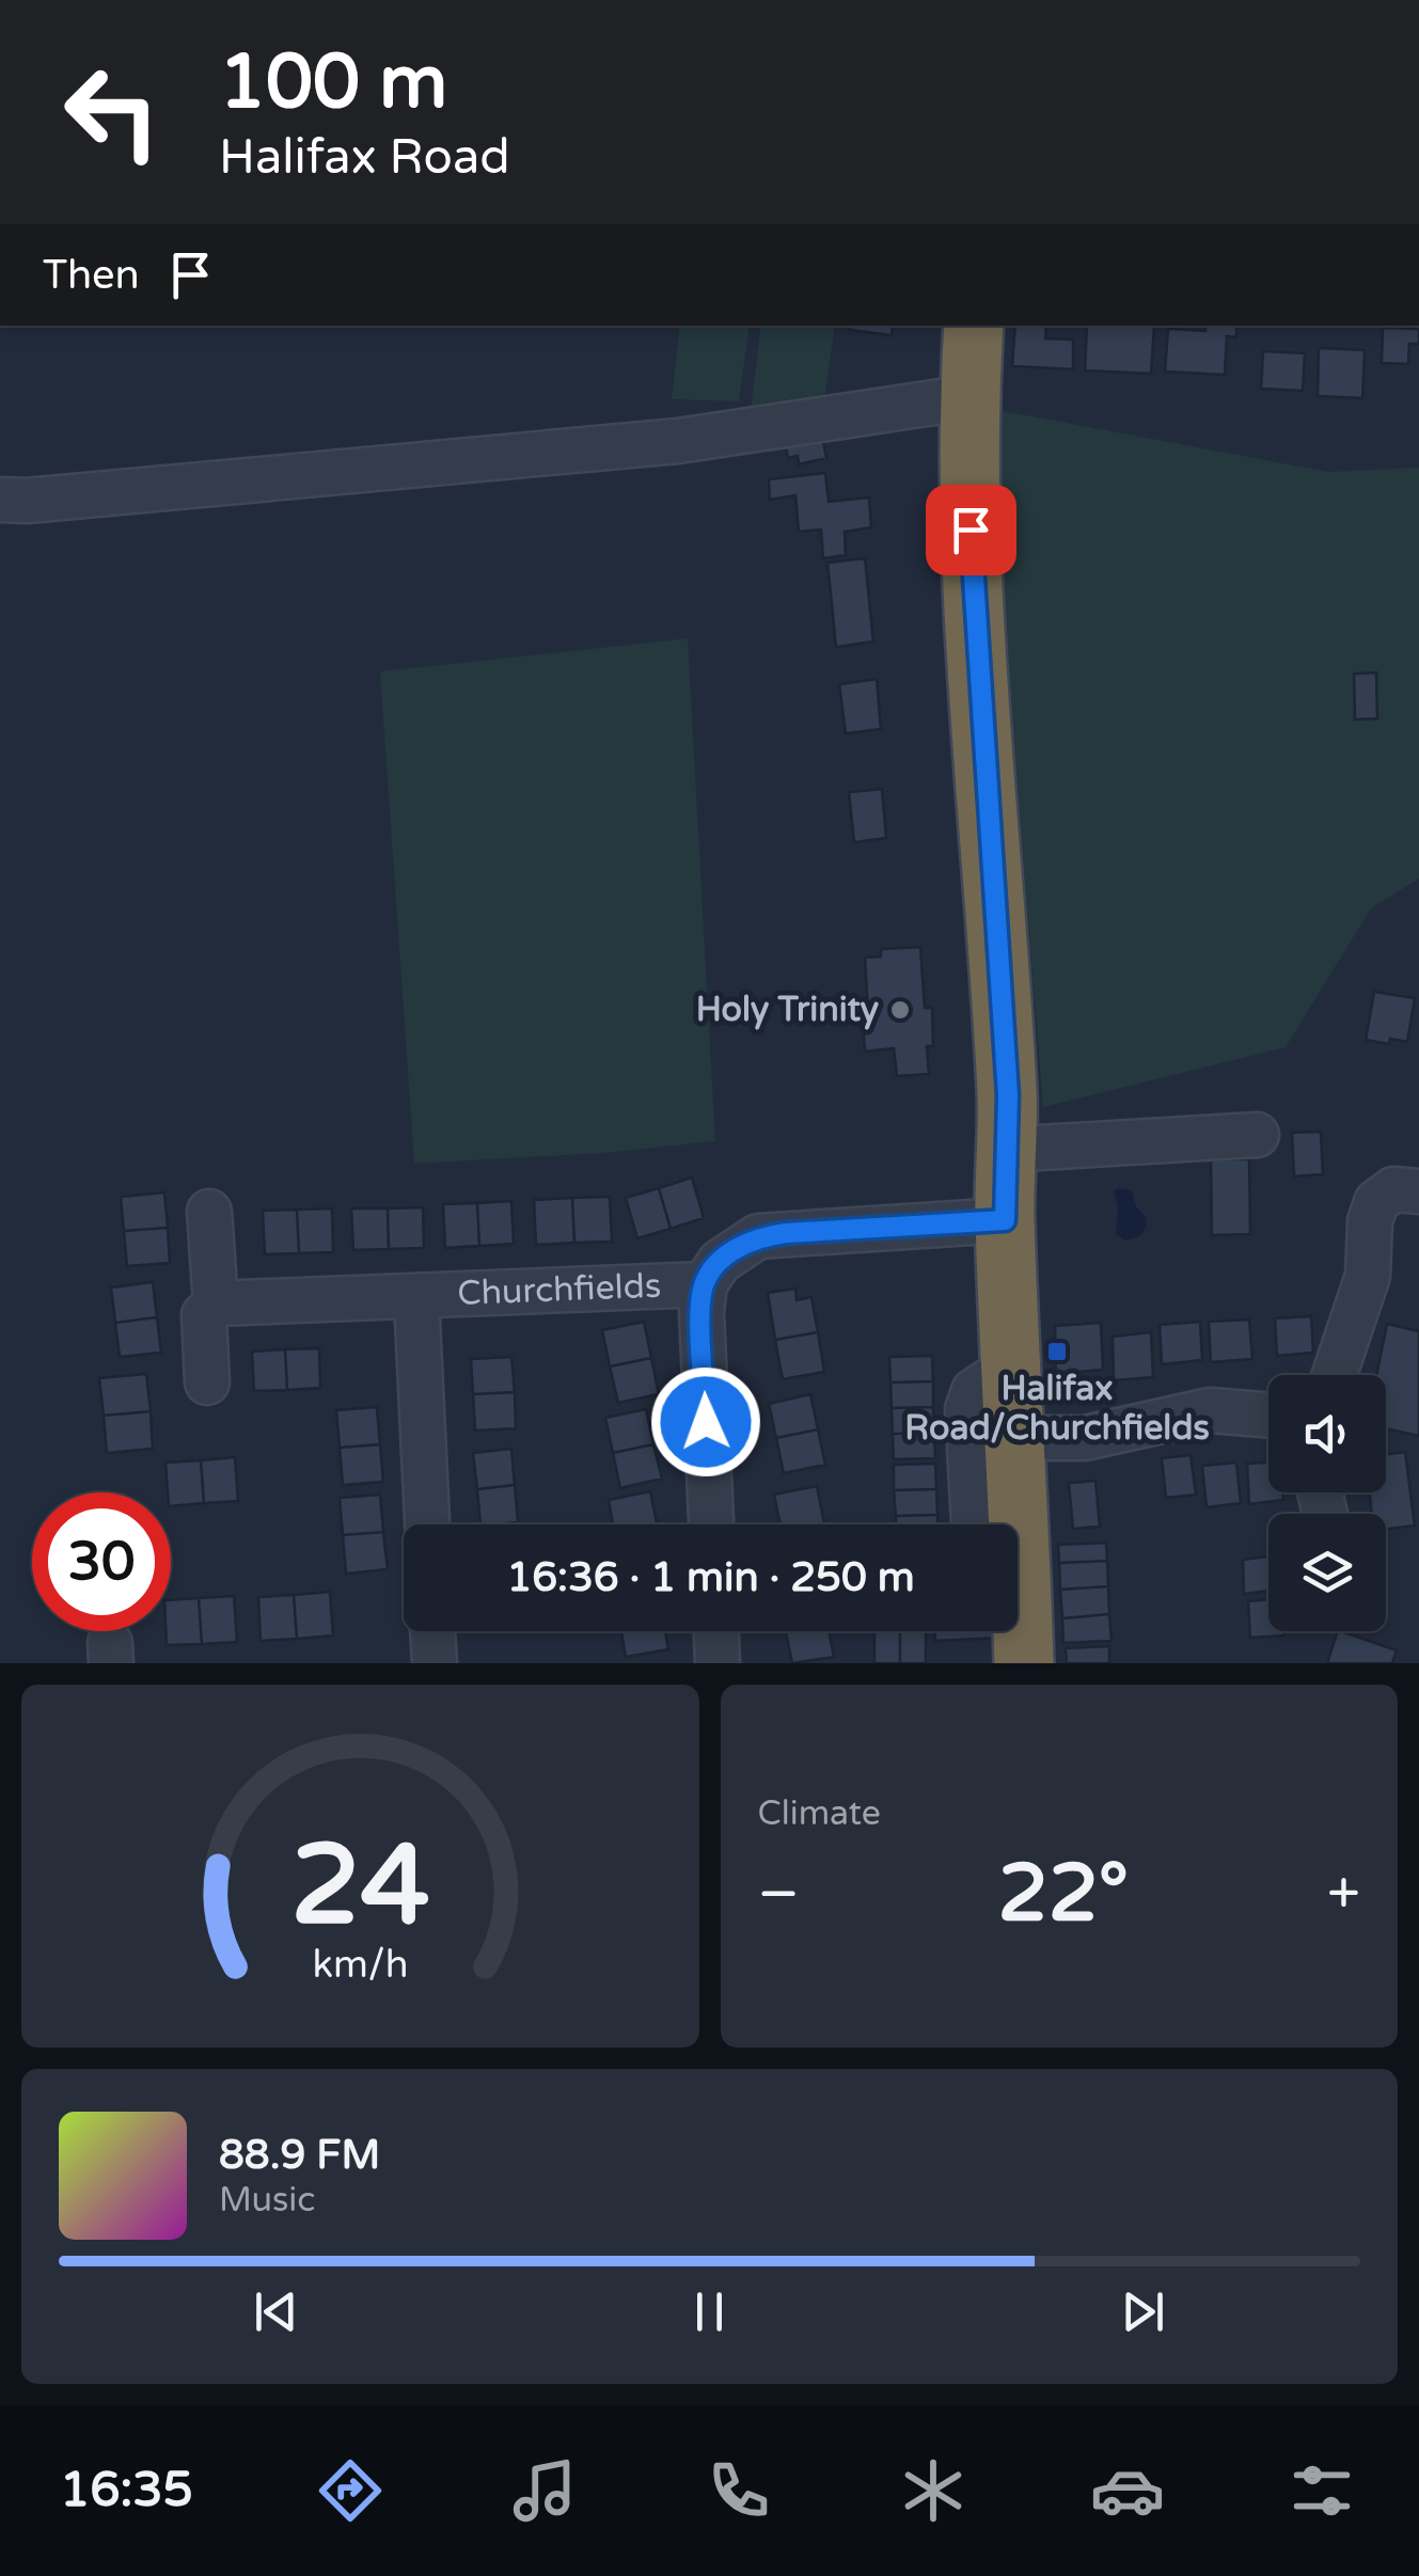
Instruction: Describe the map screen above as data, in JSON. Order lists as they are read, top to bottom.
{
  "streets": {
    "street": ["Churchfields"]
  },
  "places": {
    "other": ["Holy Trinity"],
    "transit": ["Halifax Road/Churchfields"]
  },
  "page": {
    "turn": ["100 m", "Halifax Road"],
    "then": "Then",
    "limit": "30",
    "trip": "16:36 · 1 min · 250 m",
    "tile": "Climate",
    "heat": ["−", "22°", "+"],
    "song": ["88.9 FM", "Music"],
    "tabs": "16:35",
    "gauge": ["24", "km/h"]
  }
}
